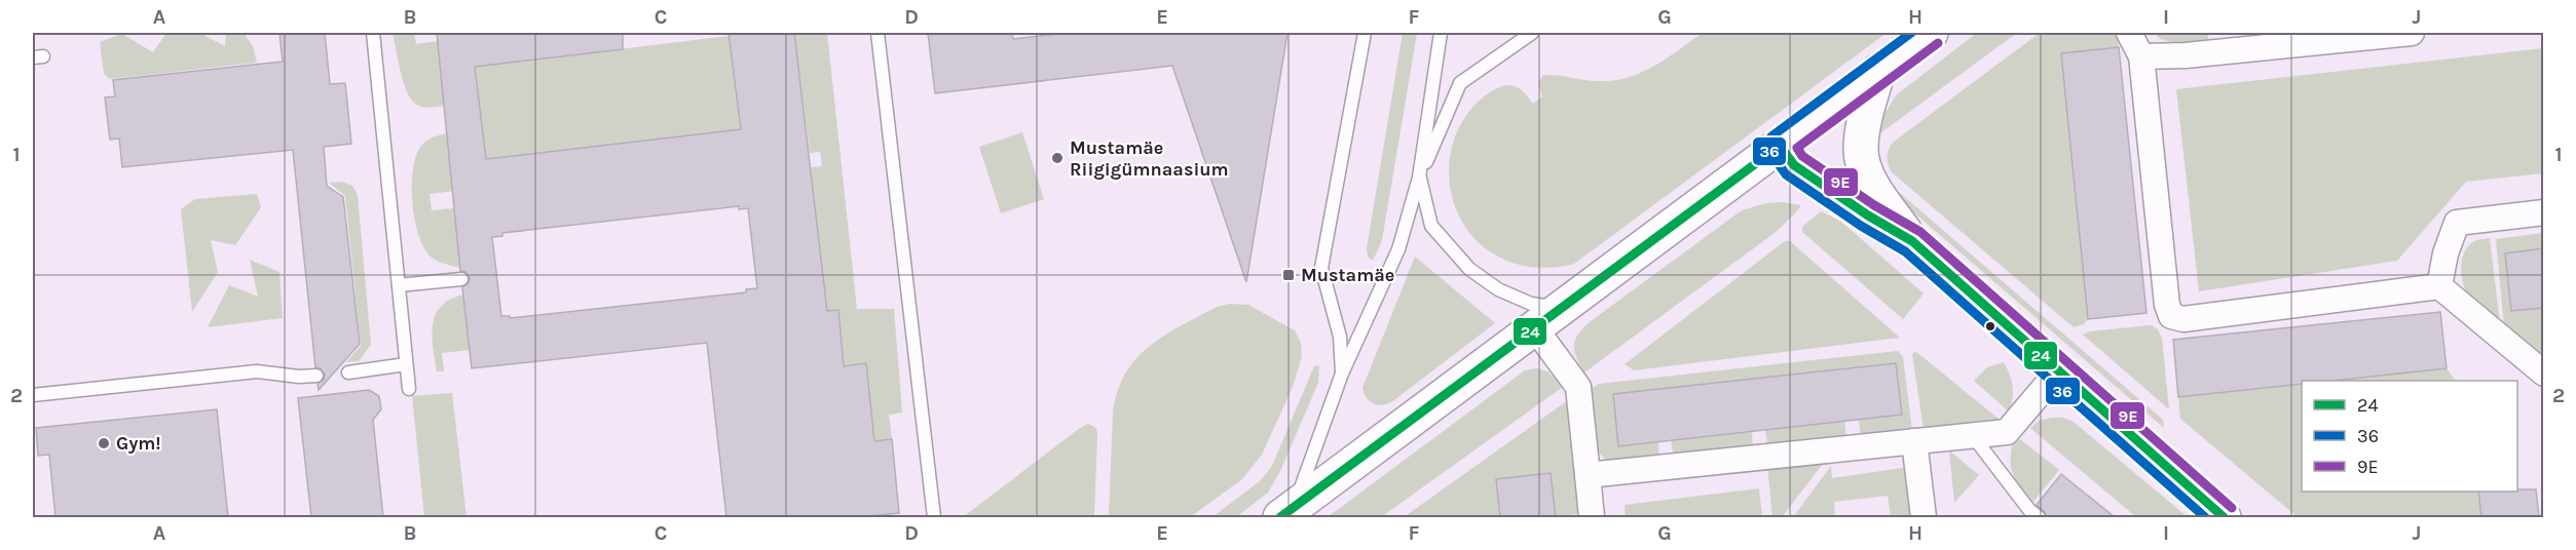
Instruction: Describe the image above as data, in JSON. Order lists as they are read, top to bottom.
{
  "places": {
    "other": ["Mustamäe Riigigümnaasium", "Gym!"],
    "transit": ["Mustamäe"]
  },
  "lines": ["transit line 36", "transit line 9E", "transit line 24"],
  "legend": ["24", "36", "9E"],
  "grid": {
    "columns": [
      "A",
      "B",
      "C",
      "D",
      "E",
      "F",
      "G",
      "H",
      "I",
      "J"
    ],
    "rows": ["1", "2"]
  }
}
